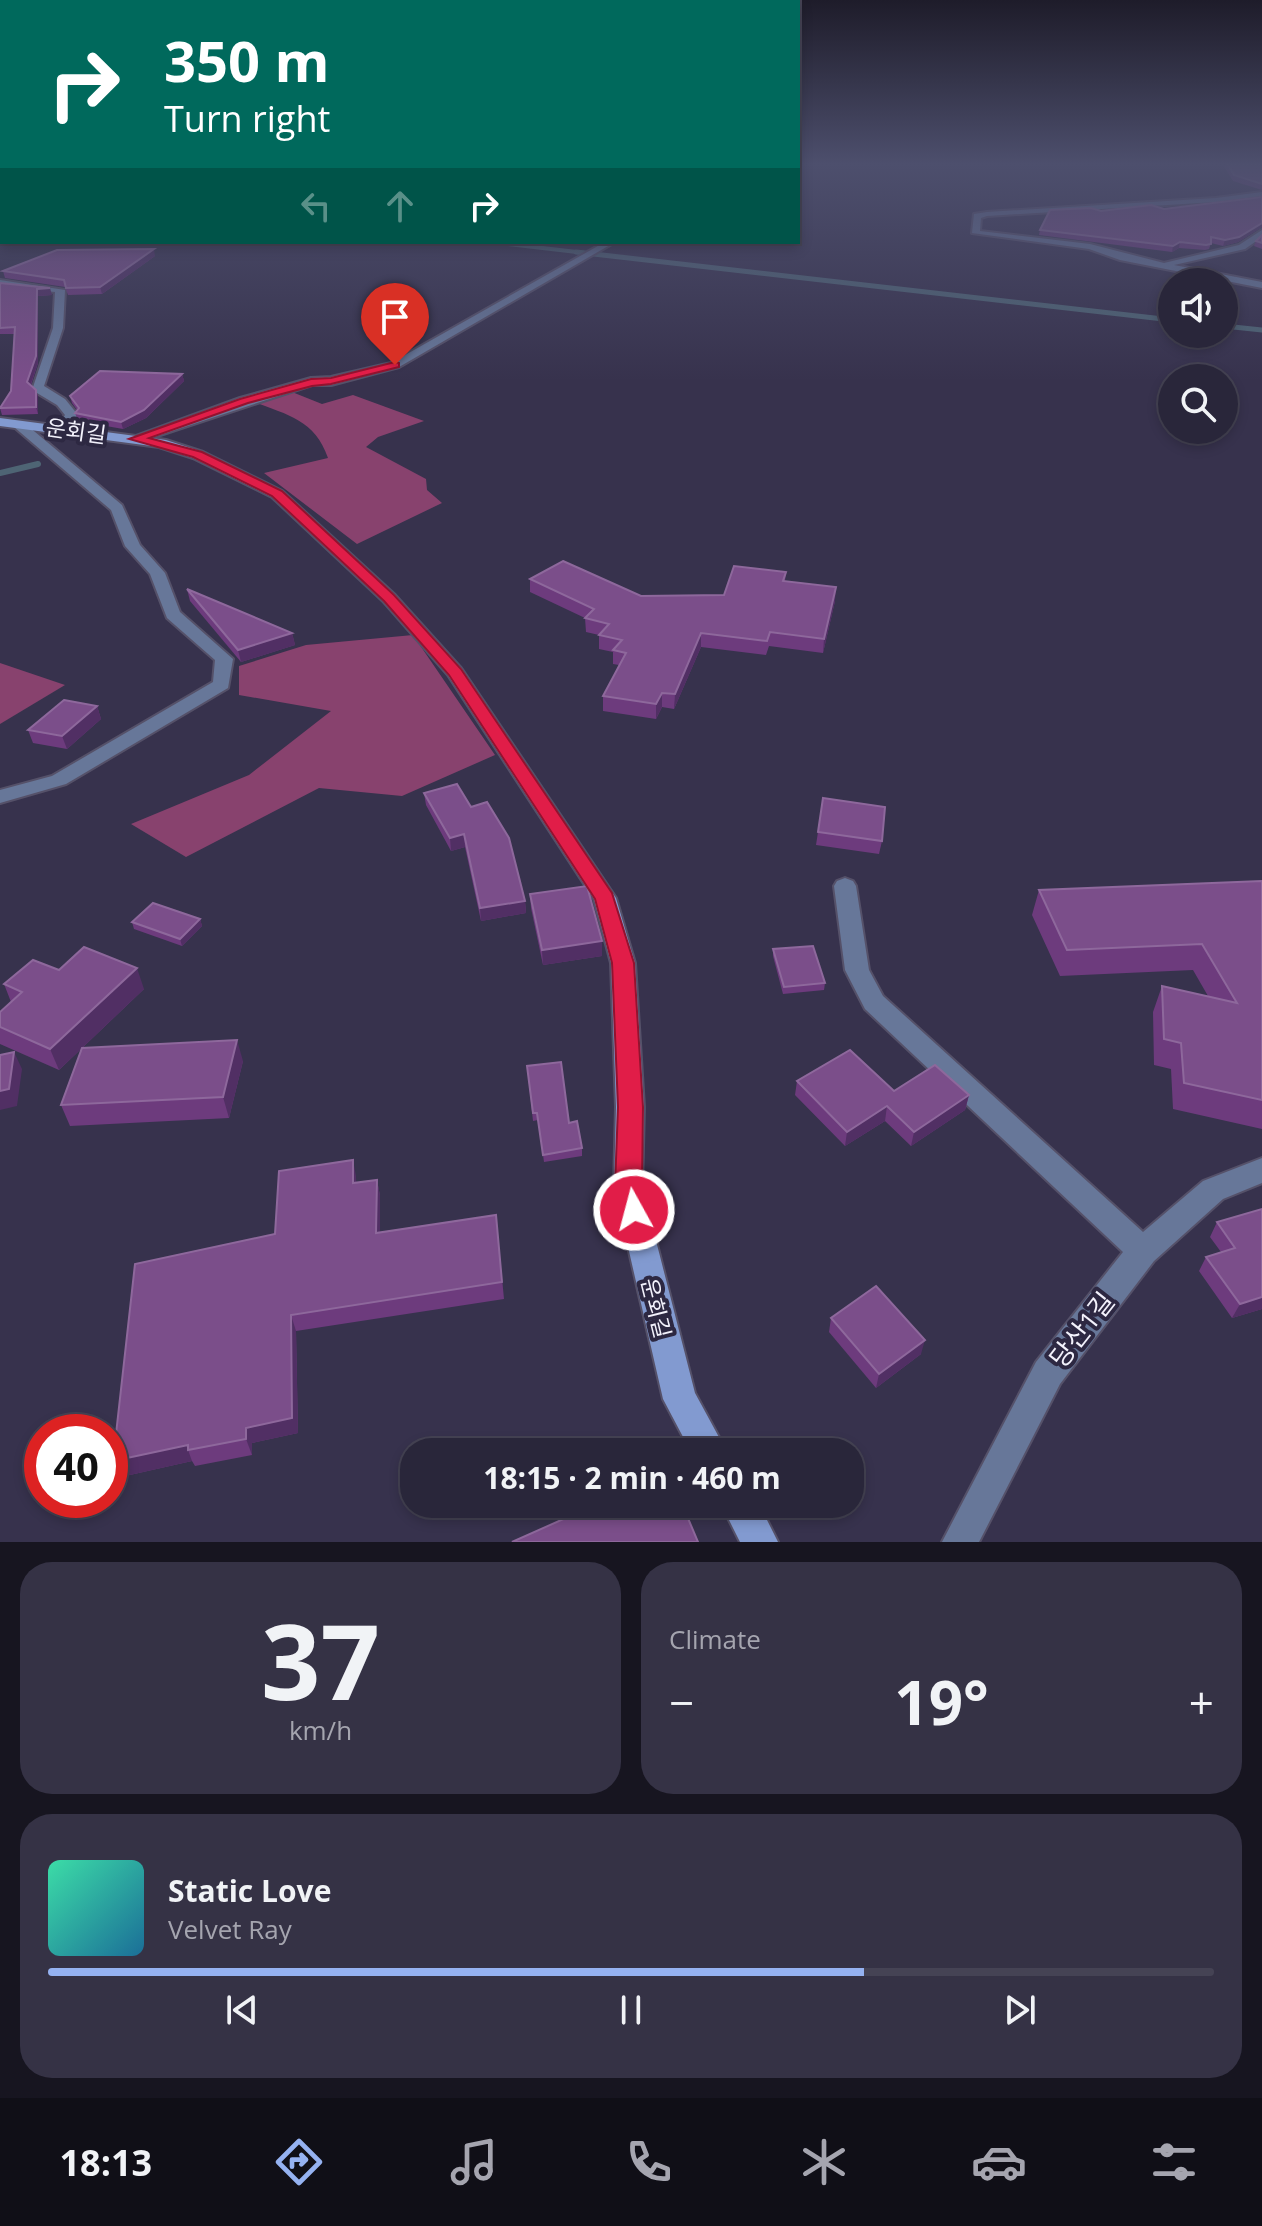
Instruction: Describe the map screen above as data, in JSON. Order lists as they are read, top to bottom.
{
  "streets": {
    "street": ["운회길", "당산1길"]
  },
  "page": {
    "turn": ["350 m", "Turn right"],
    "limit": "40",
    "trip": "18:15 · 2 min · 460 m",
    "tile": [
      ["37", "km/h"],
      "Climate"
    ],
    "heat": ["−", "19°", "+"],
    "song": ["Static Love", "Velvet Ray"],
    "tabs": "18:13"
  }
}
